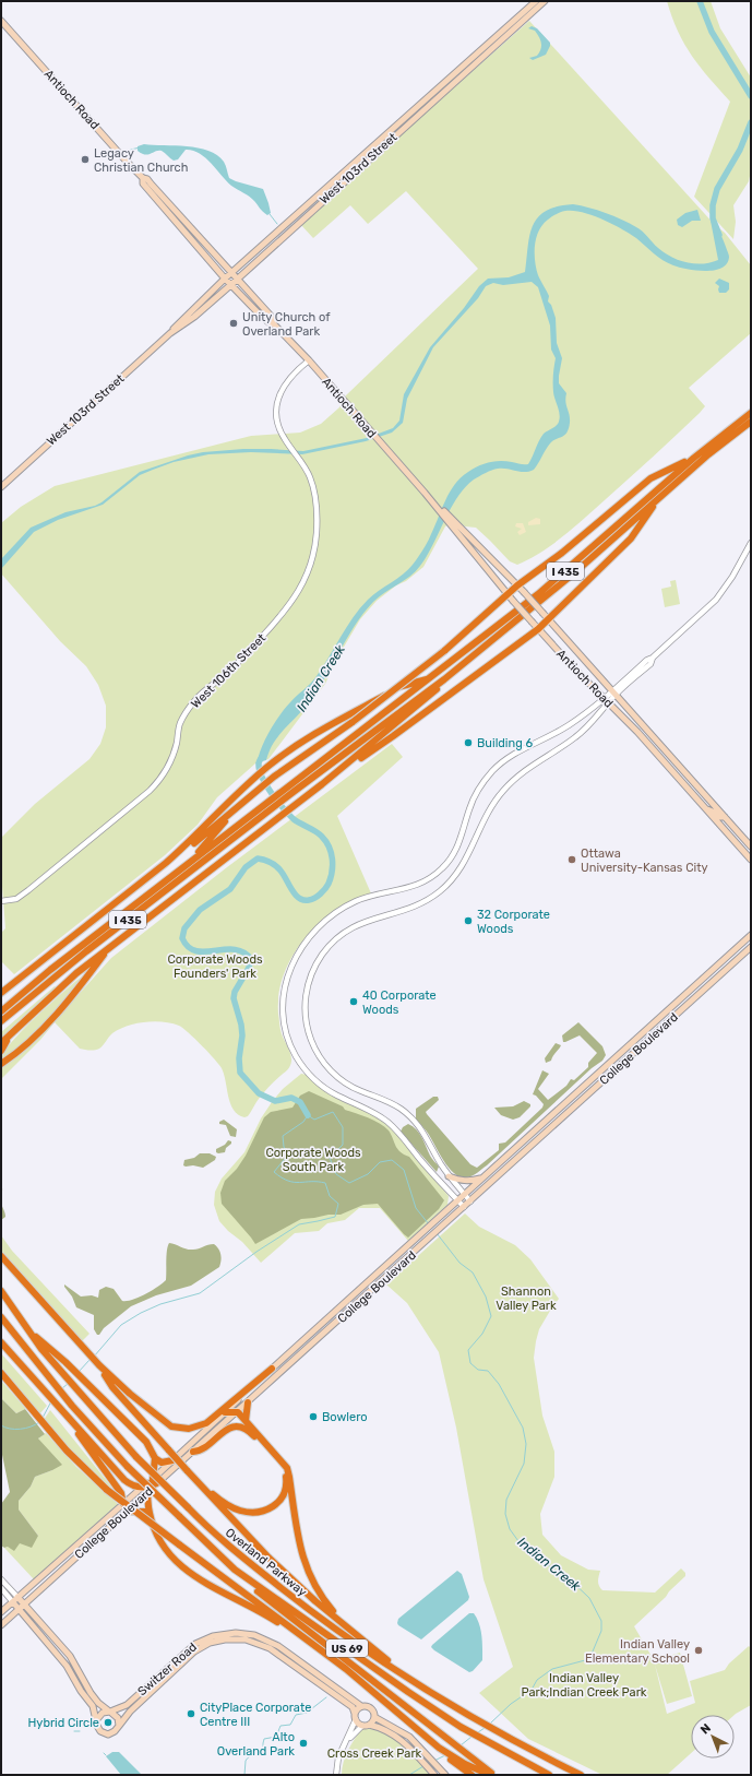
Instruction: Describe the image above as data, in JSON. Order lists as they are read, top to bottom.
{
  "streets": {
    "highway": ["I 435", "Overland Parkway", "US 69"],
    "main road": [
      "Antioch Road",
      "West 103rd Street",
      "College Boulevard",
      "Switzer Road"
    ],
    "street": ["West 106th Street"]
  },
  "crossings": [
    ["Antioch Road", "West 103rd Street"],
    ["Antioch Road", "West 106th Street"]
  ],
  "water": ["Indian Creek"],
  "parks": [
    "Corporate Woods Founders' Park",
    "Corporate Woods South Park",
    "Shannon Valley Park",
    "Indian Valley Park;Indian Creek Park",
    "Cross Creek Park"
  ],
  "places": [
    "Legacy Christian Church",
    "Unity Church of Overland Park",
    "Building 6",
    "Ottawa University-Kansas City",
    "32 Corporate Woods",
    "40 Corporate Woods",
    "Bowlero",
    "Indian Valley Elementary School",
    "CityPlace Corporate Centre III",
    "Hybrid Circle",
    "Alto Overland Park"
  ],
  "north": "top left"
}
